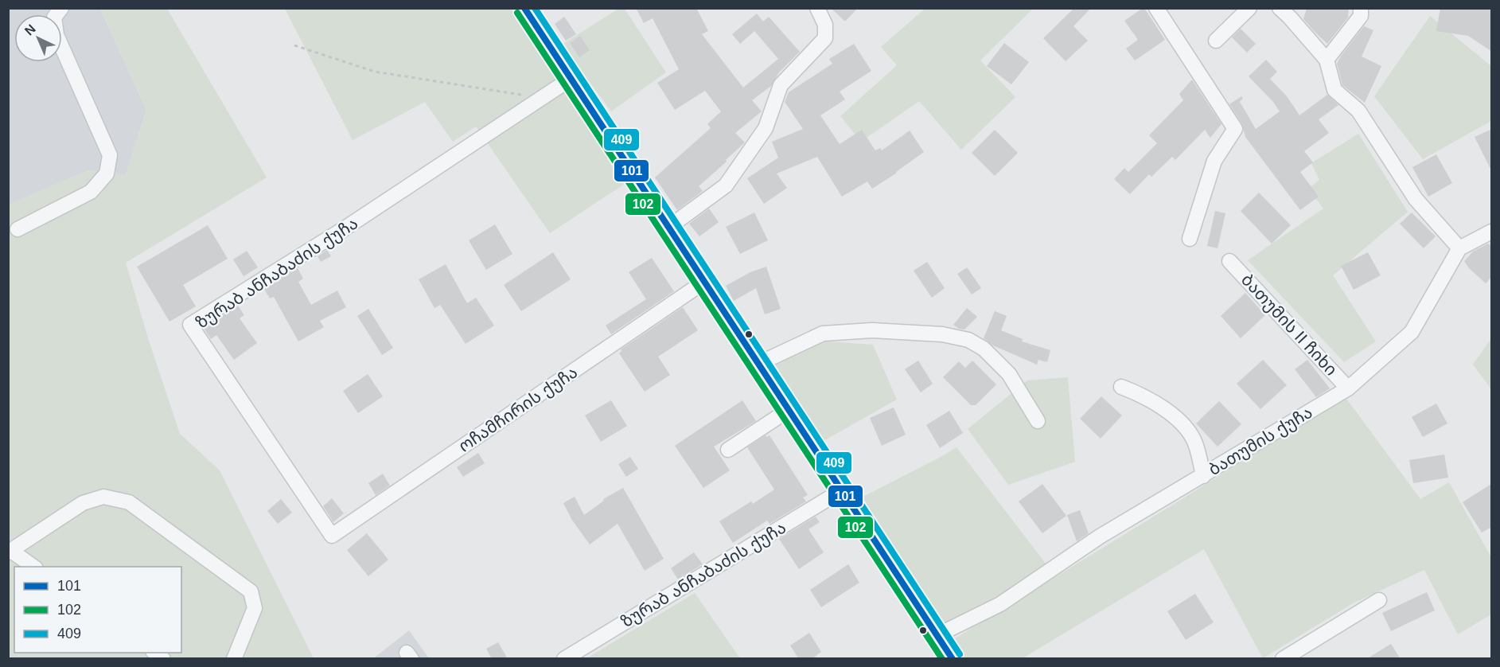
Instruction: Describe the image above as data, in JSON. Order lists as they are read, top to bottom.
{
  "streets": {
    "street": [
      "ზურაბ ანჩაბაძის ქუჩა",
      "ბათუმის II ჩიხი",
      "ოჩამჩირის ქუჩა",
      "ბათუმის ქუჩა"
    ]
  },
  "crossings": [
    ["ზურაბ ანჩაბაძის ქუჩა", "ოჩამჩირის ქუჩა"],
    ["ბათუმის II ჩიხი", "ბათუმის ქუჩა"]
  ],
  "lines": ["transit line 101", "transit line 409", "transit line 102"],
  "legend": ["101", "102", "409"],
  "north": "top left"
}
